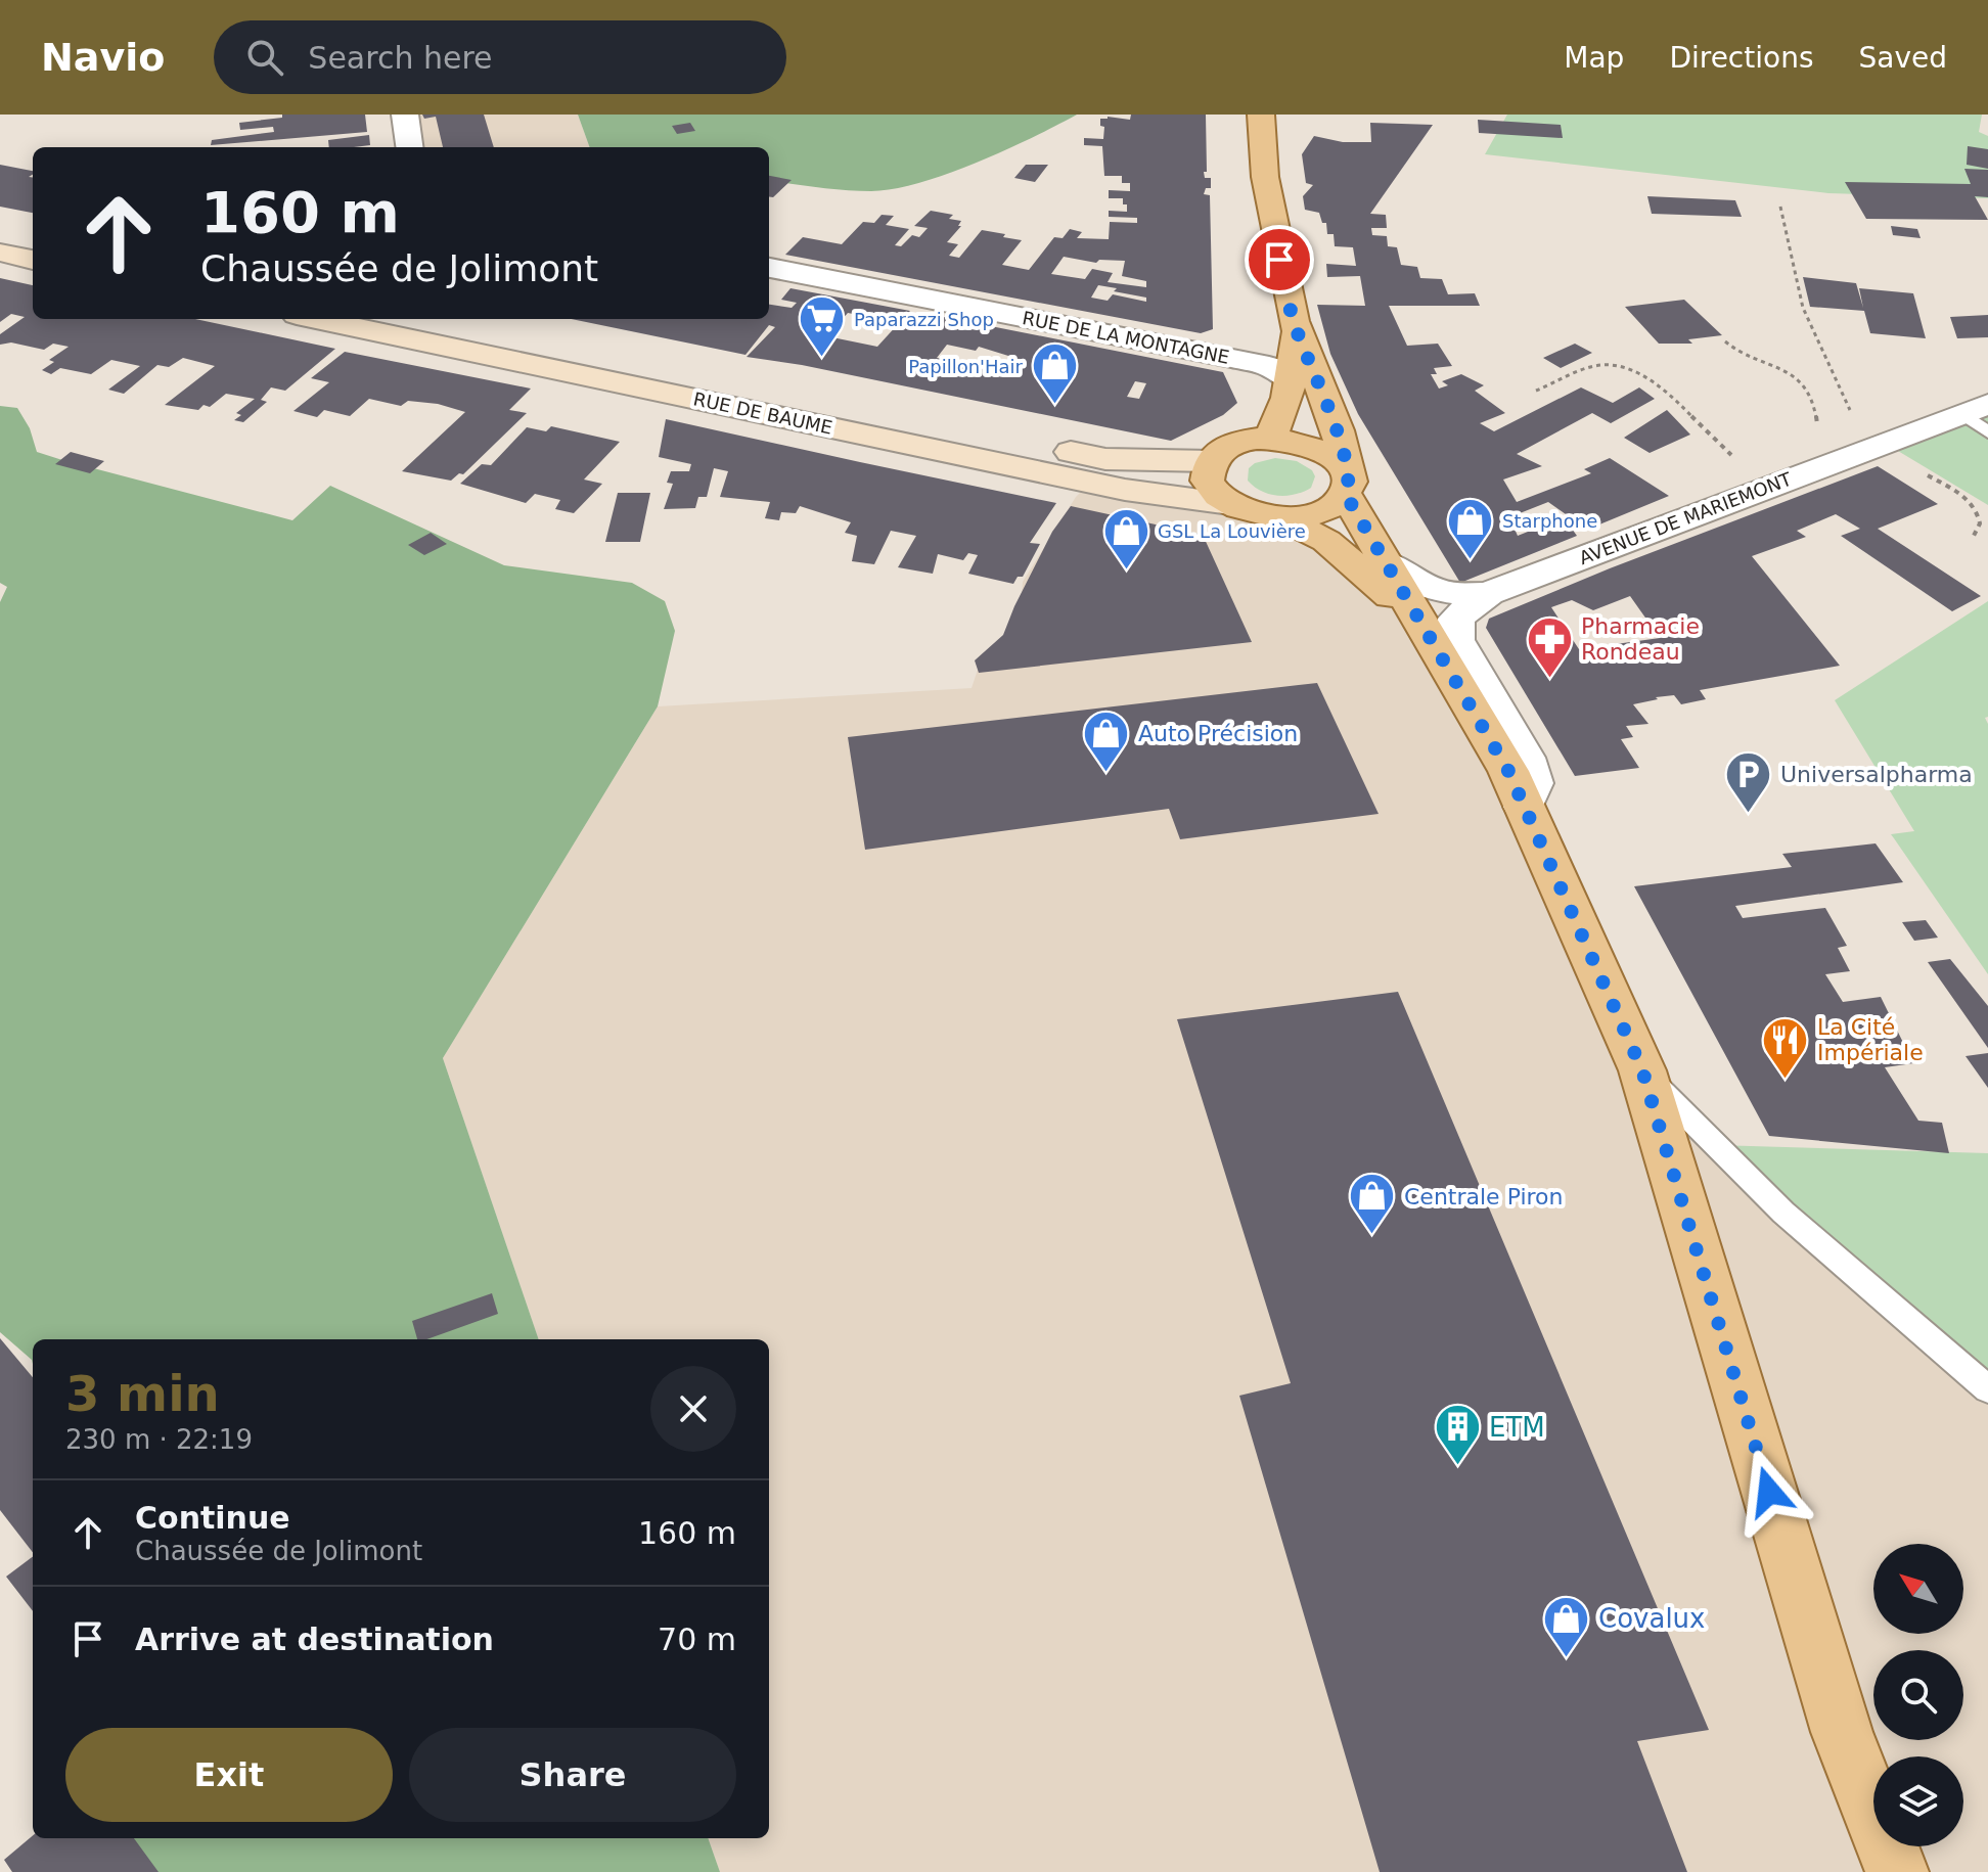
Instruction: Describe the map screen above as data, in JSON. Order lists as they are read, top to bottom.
{
  "streets": {
    "main road": ["RUE DE BAUME"],
    "street": ["RUE DE LA MONTAGNE", "AVENUE DE MARIEMONT"]
  },
  "places": {
    "supermarket": ["Paparazzi Shop"],
    "shop": [
      "Papillon'Hair",
      "Starphone",
      "GSL La Louvière",
      "Auto Précision",
      "Centrale Piron",
      "Covalux"
    ],
    "pharmacy": ["Pharmacie Rondeau"],
    "parking": ["Universalpharma"],
    "restaurant": ["La Cité Impériale"],
    "building": ["ETM"]
  },
  "north": "top left",
  "page": {
    "header": "Navio",
    "search": "Search here",
    "nav": ["Map", "Directions", "Saved"],
    "turn": ["160 m", "Chaussée de Jolimont"],
    "heading": ["3 min", "230 m · 22:19"],
    "list": [
      {
        "name": "Continue",
        "note": "Chaussée de Jolimont",
        "value": "160 m"
      },
      {
        "name": "Arrive at destination",
        "value": "70 m"
      }
    ],
    "buttons": ["Exit", "Share"]
  }
}
